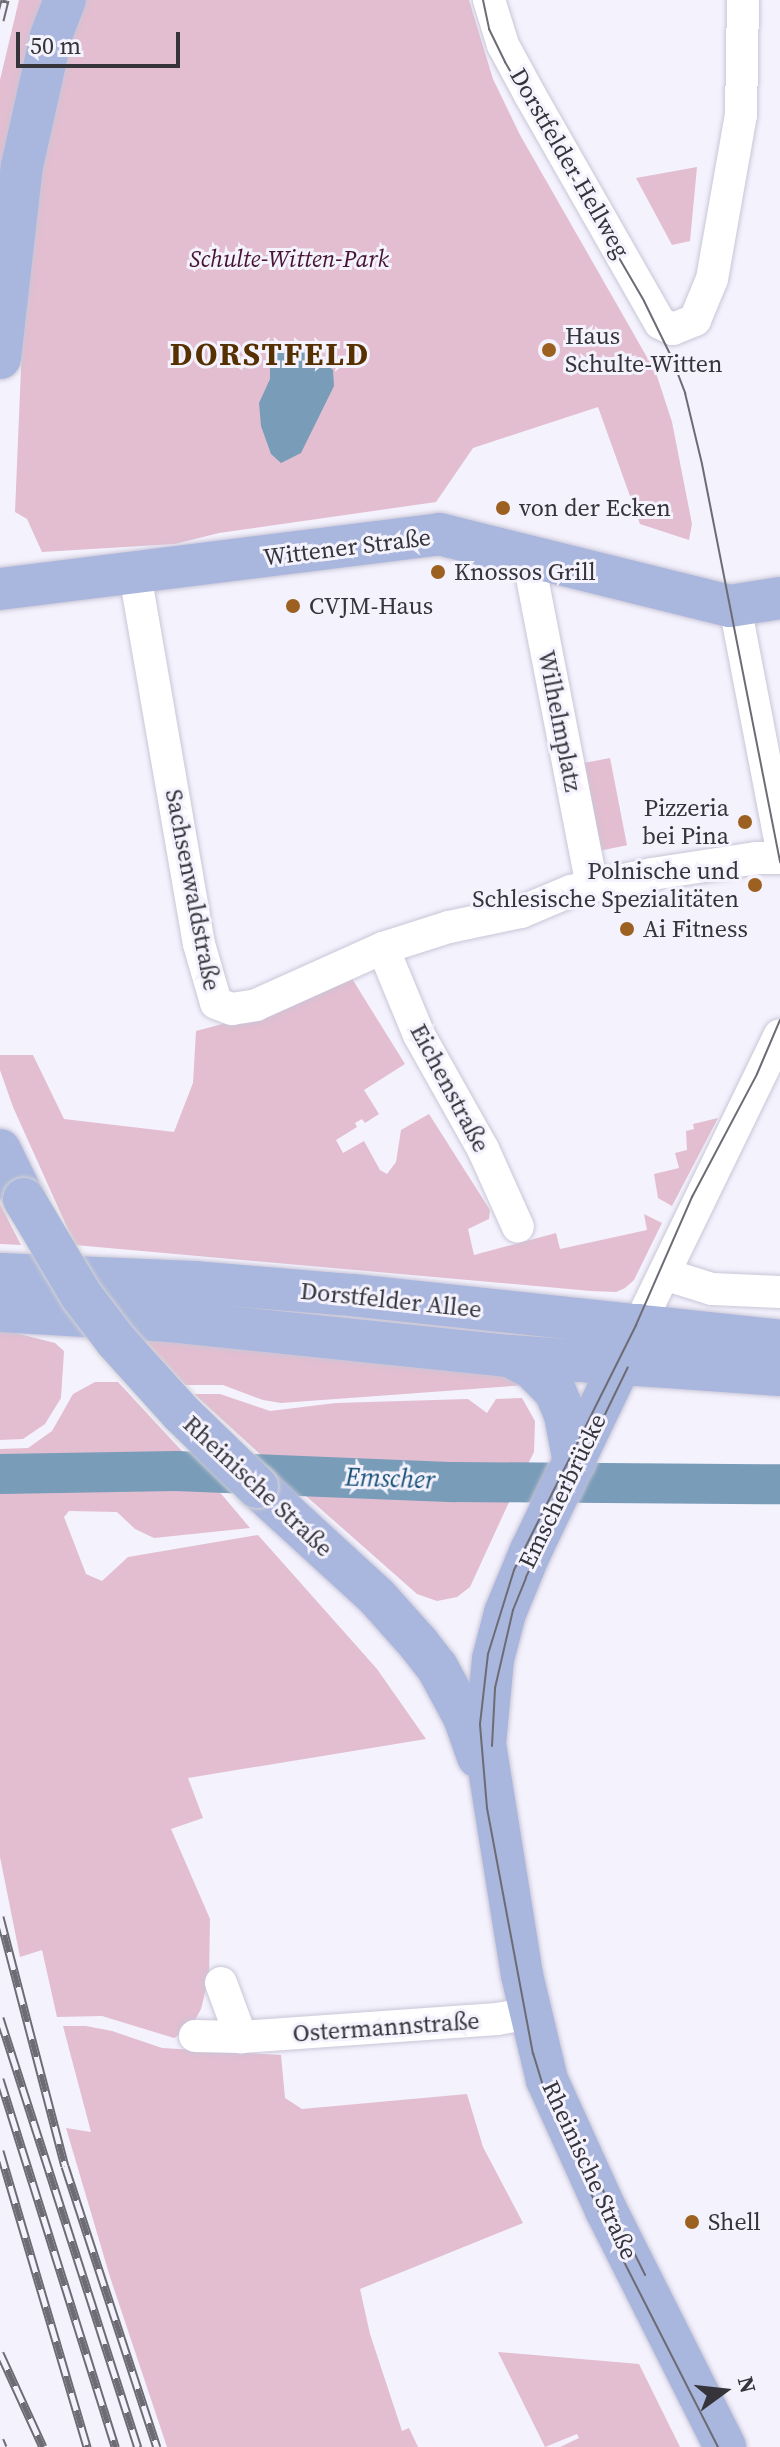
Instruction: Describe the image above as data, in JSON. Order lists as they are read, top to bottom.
{
  "streets": {
    "main road": [
      "Wittener Straße",
      "Dorstfelder Allee",
      "Rheinische Straße",
      "Emscherbrücke"
    ],
    "street": [
      "Dorstfelder Hellweg",
      "Wilhelmplatz",
      "Sachsenwaldstraße",
      "Eichenstraße",
      "Ostermannstraße"
    ]
  },
  "crossings": [
    ["Wittener Straße", "Wilhelmplatz"],
    ["Wittener Straße", "Sachsenwaldstraße"],
    ["Wilhelmplatz", "Sachsenwaldstraße"],
    ["Sachsenwaldstraße", "Eichenstraße"],
    ["Dorstfelder Allee", "Emscherbrücke"],
    ["Rheinische Straße", "Emscherbrücke"],
    ["Rheinische Straße", "Ostermannstraße"]
  ],
  "districts": ["DORSTFELD"],
  "water": ["Emscher"],
  "parks": ["Schulte-Witten-Park"],
  "places": [
    "Haus Schulte-Witten",
    "von der Ecken",
    "Knossos Grill",
    "CVJM-Haus",
    "Pizzeria bei Pina",
    "Polnische und Schlesische Spezialitäten",
    "Ai Fitness",
    "Shell"
  ],
  "scale_bar": "50 m",
  "north": "right"
}
